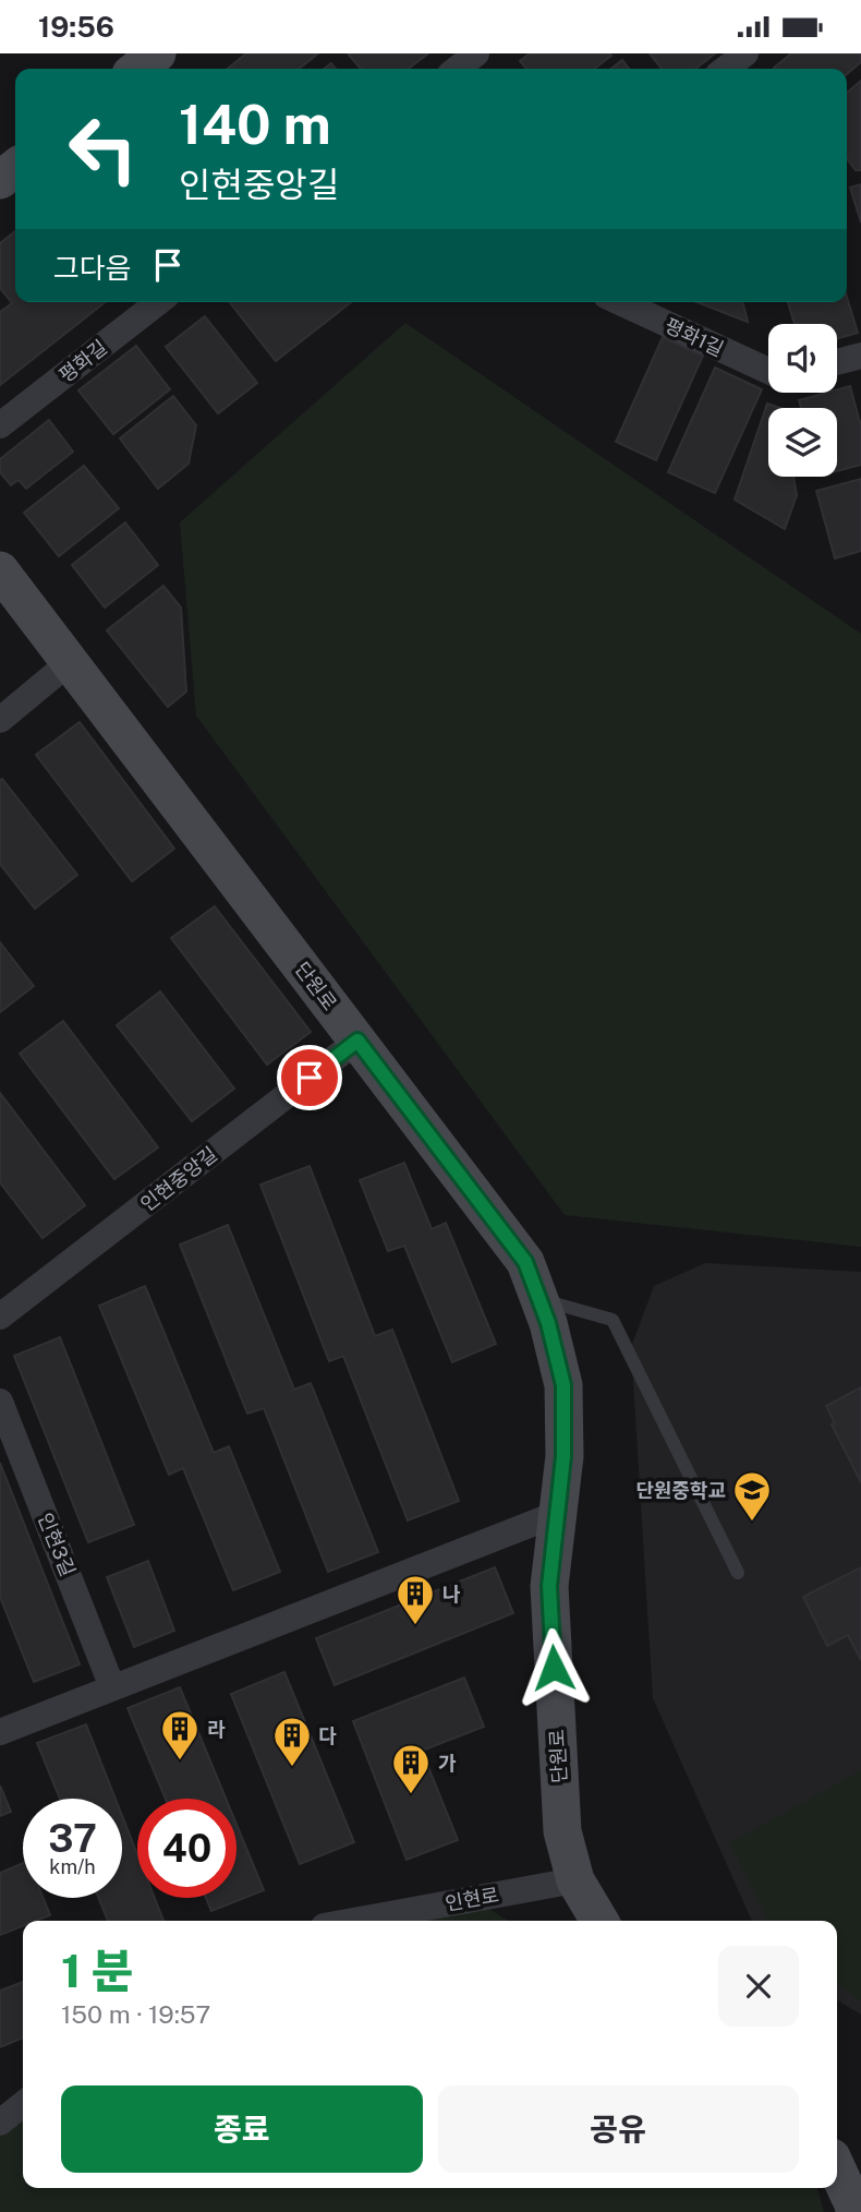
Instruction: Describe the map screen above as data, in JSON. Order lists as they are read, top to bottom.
{
  "streets": {
    "street": [
      "평화1길",
      "평화길",
      "단원로",
      "인현중앙길",
      "인현3길",
      "인현로"
    ]
  },
  "crossings": [
    ["단원로", "인현중앙길"],
    ["단원로", "인현로"]
  ],
  "places": {
    "school or university": ["단원중학교"],
    "building": [
      "나",
      "라",
      "다",
      "가"
    ]
  },
  "page": {
    "status": "19:56",
    "turn": ["140 m", "인현중앙길"],
    "then": "그다음",
    "speed": "37 km/h",
    "limit": "40",
    "heading": ["1 분", "150 m · 19:57"],
    "buttons": ["종료", "공유"]
  }
}
